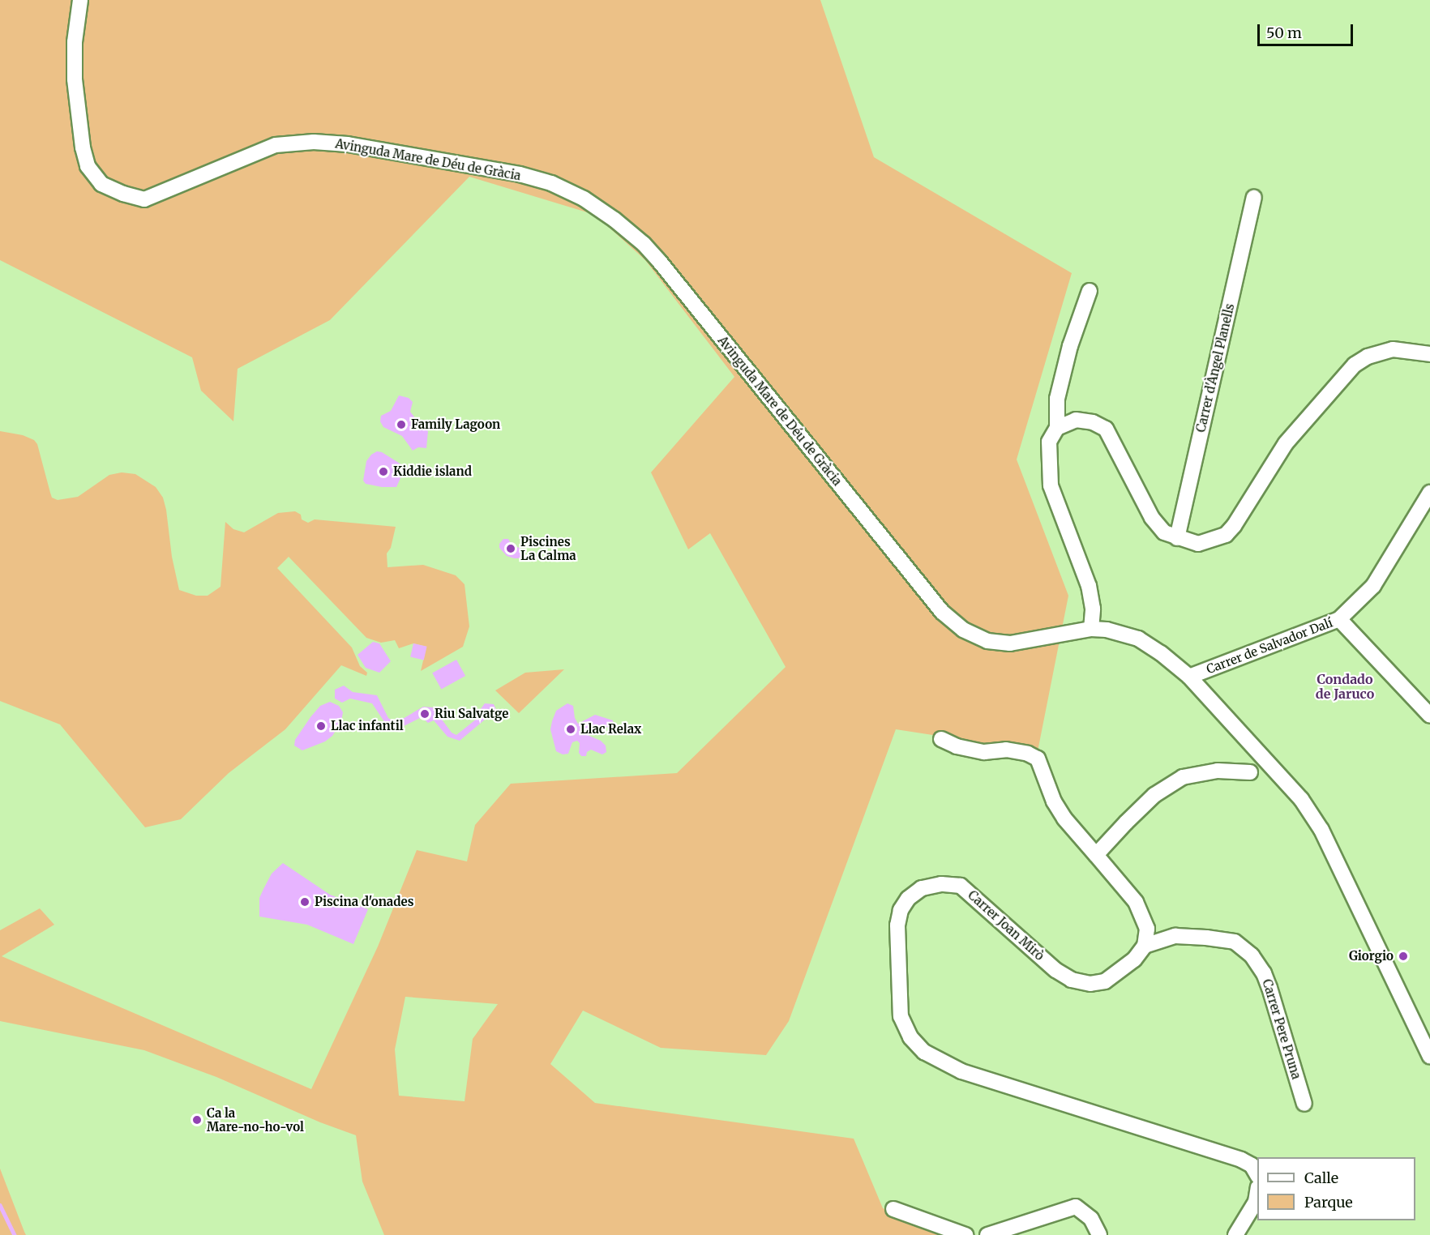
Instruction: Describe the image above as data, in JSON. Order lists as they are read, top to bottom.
{
  "streets": {
    "street": [
      "Avinguda Mare de Déu de Gràcia",
      "Carrer d'Àngel Planells",
      "Carrer de Salvador Dalí",
      "Carrer Joan Mirò",
      "Carrer Pere Pruna"
    ]
  },
  "crossings": [
    ["Avinguda Mare de Déu de Gràcia", "Carrer de Salvador Dalí"],
    ["Carrer Joan Mirò", "Carrer Pere Pruna"]
  ],
  "districts": ["Condado de Jaruco"],
  "places": [
    "Family Lagoon",
    "Kiddie island",
    "Piscines La Calma",
    "Riu Salvatge",
    "Llac infantil",
    "Llac Relax",
    "Piscina d'onades",
    "Giorgio",
    "Ca la Mare-no-ho-vol"
  ],
  "legend": ["Calle", "Parque"],
  "scale_bar": "50 m"
}
